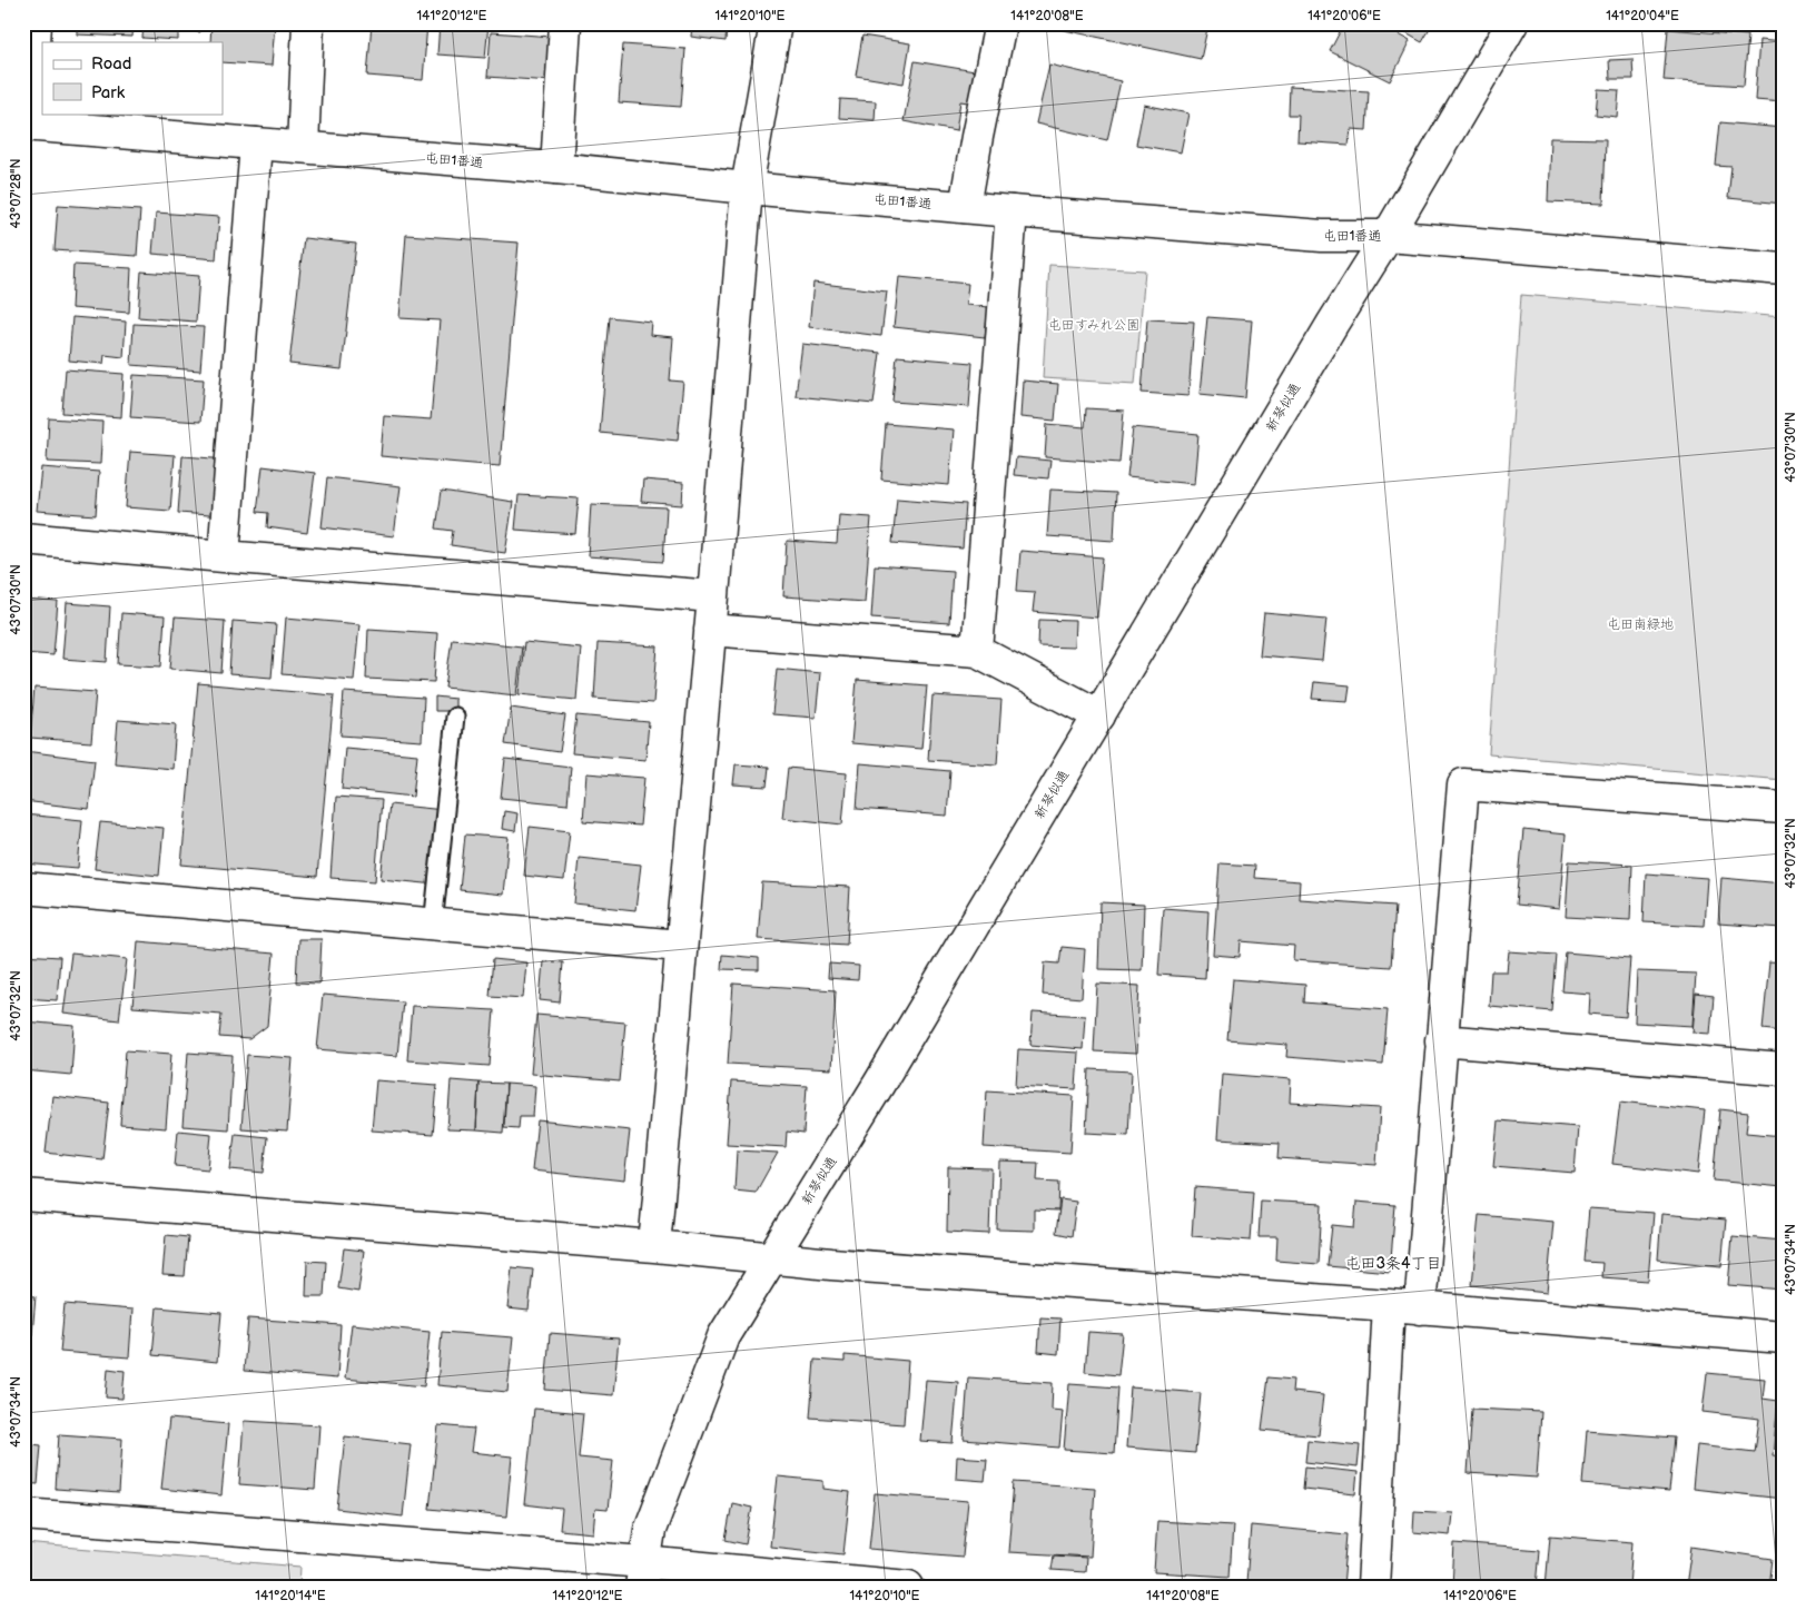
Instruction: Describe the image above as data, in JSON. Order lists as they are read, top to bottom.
{
  "streets": {
    "street": ["屯田1番通", "新琴似通"]
  },
  "crossings": [
    ["屯田1番通", "新琴似通"]
  ],
  "districts": ["屯田3条4丁目"],
  "parks": ["屯田すみれ公園", "屯田南緑地"],
  "legend": ["Road", "Park"],
  "coordinates": [
    "141°20'12\"E",
    "141°20'10\"E",
    "141°20'08\"E",
    "141°20'06\"E",
    "141°20'04\"E",
    "43°07'28\"N",
    "43°07'30\"N",
    "43°07'32\"N",
    "43°07'34\"N",
    "141°20'14\"E"
  ]
}
